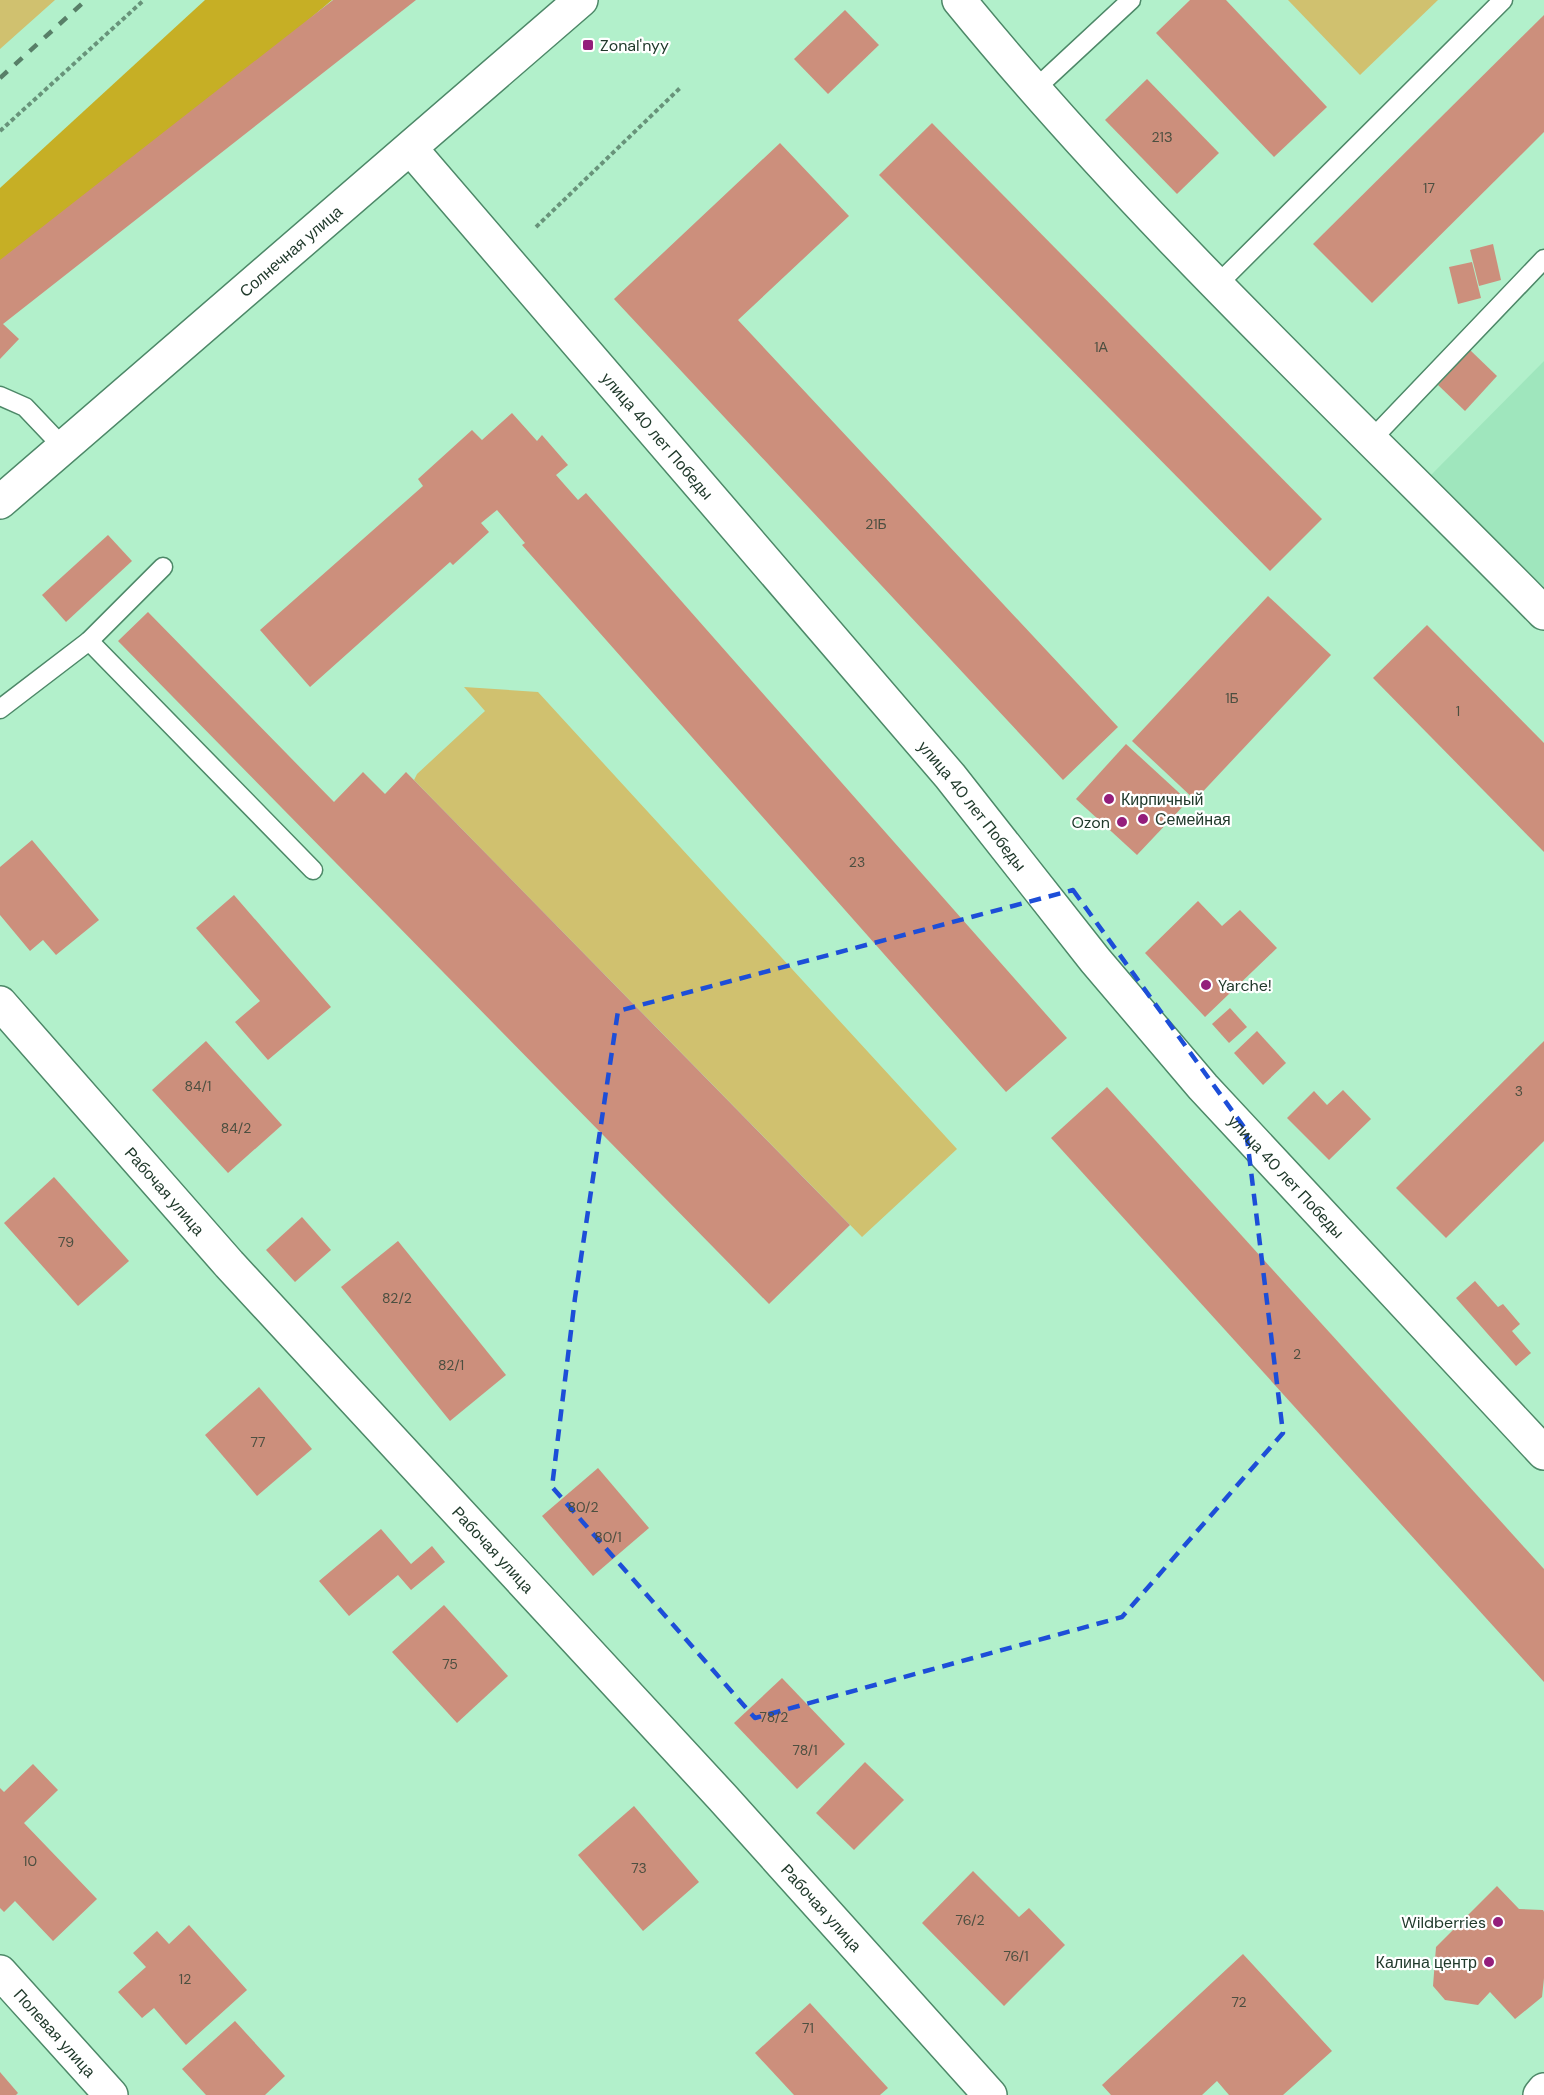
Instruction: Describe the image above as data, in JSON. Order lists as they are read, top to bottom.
{
  "streets": {
    "street": [
      "Солнечная улица",
      "улица 40 лет Победы",
      "Рабочая улица",
      "Полевая улица"
    ]
  },
  "crossings": [
    ["Солнечная улица", "улица 40 лет Победы"]
  ],
  "places": {
    "transit": ["Zonal'nyy"],
    "other": [
      "Кирпичный",
      "Семейная",
      "Ozon",
      "Yarche!",
      "Wildberries",
      "Калина центр"
    ]
  },
  "house_numbers": [
    "21З",
    "17",
    "1А",
    "21Б",
    "1Б",
    "1",
    "23",
    "84/1",
    "3",
    "84/2",
    "79",
    "82/2",
    "2",
    "82/1",
    "77",
    "80/2",
    "80/1",
    "75",
    "78/2",
    "78/1",
    "10",
    "73",
    "76/2",
    "76/1",
    "12",
    "72",
    "71"
  ]
}
